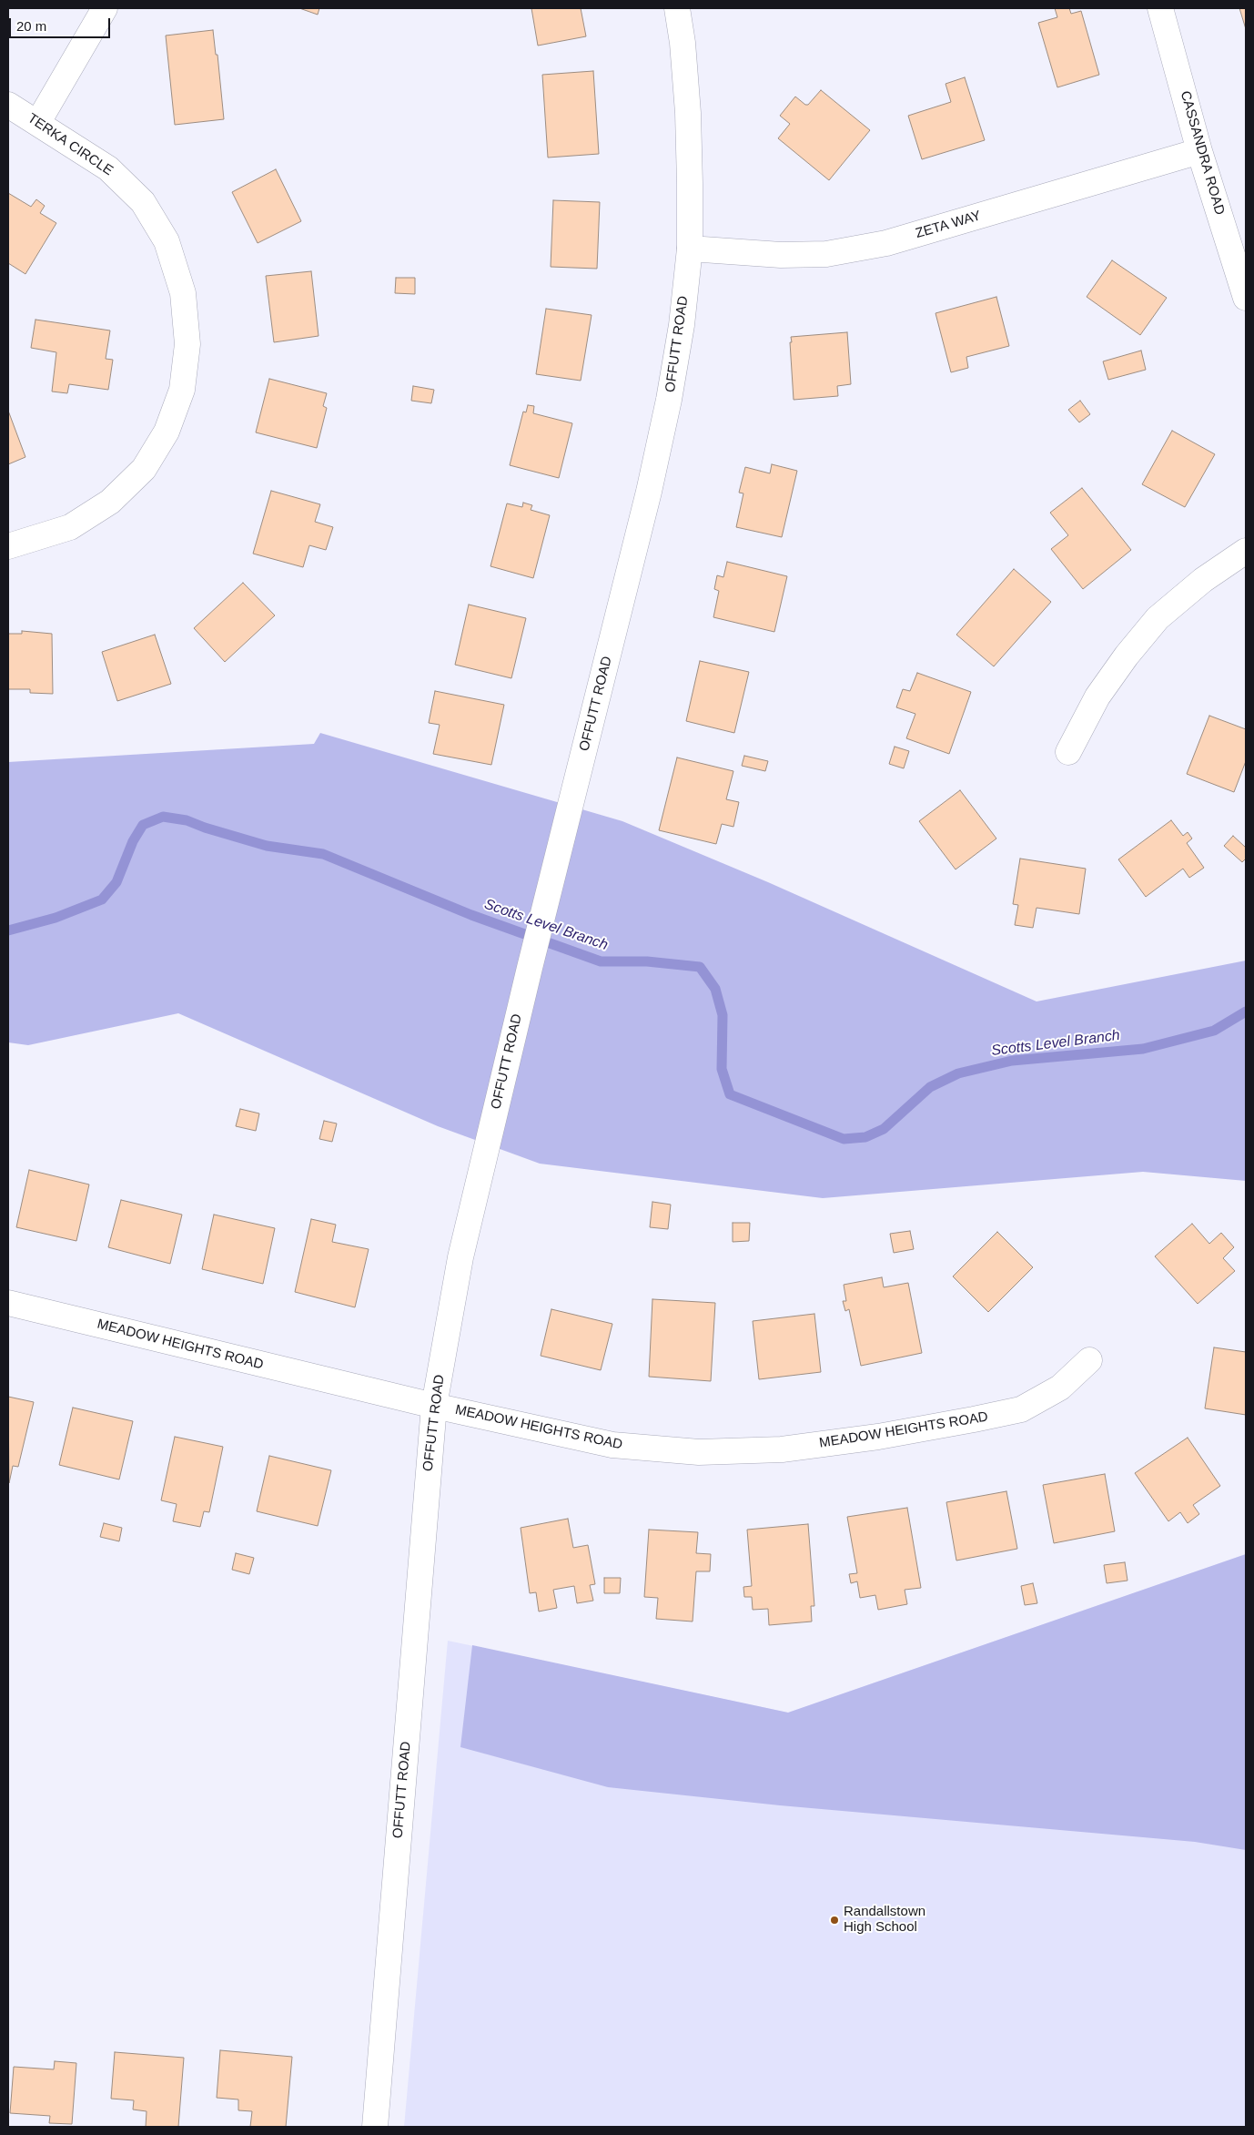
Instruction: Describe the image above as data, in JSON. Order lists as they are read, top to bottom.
{
  "streets": {
    "street": [
      "TERKA CIRCLE",
      "CASSANDRA ROAD",
      "ZETA WAY",
      "OFFUTT ROAD",
      "MEADOW HEIGHTS ROAD"
    ]
  },
  "crossings": [
    ["CASSANDRA ROAD", "ZETA WAY"],
    ["ZETA WAY", "OFFUTT ROAD"],
    ["OFFUTT ROAD", "MEADOW HEIGHTS ROAD"]
  ],
  "water": ["Scotts Level Branch"],
  "places": ["Randallstown High School"],
  "scale_bar": "20 m"
}
